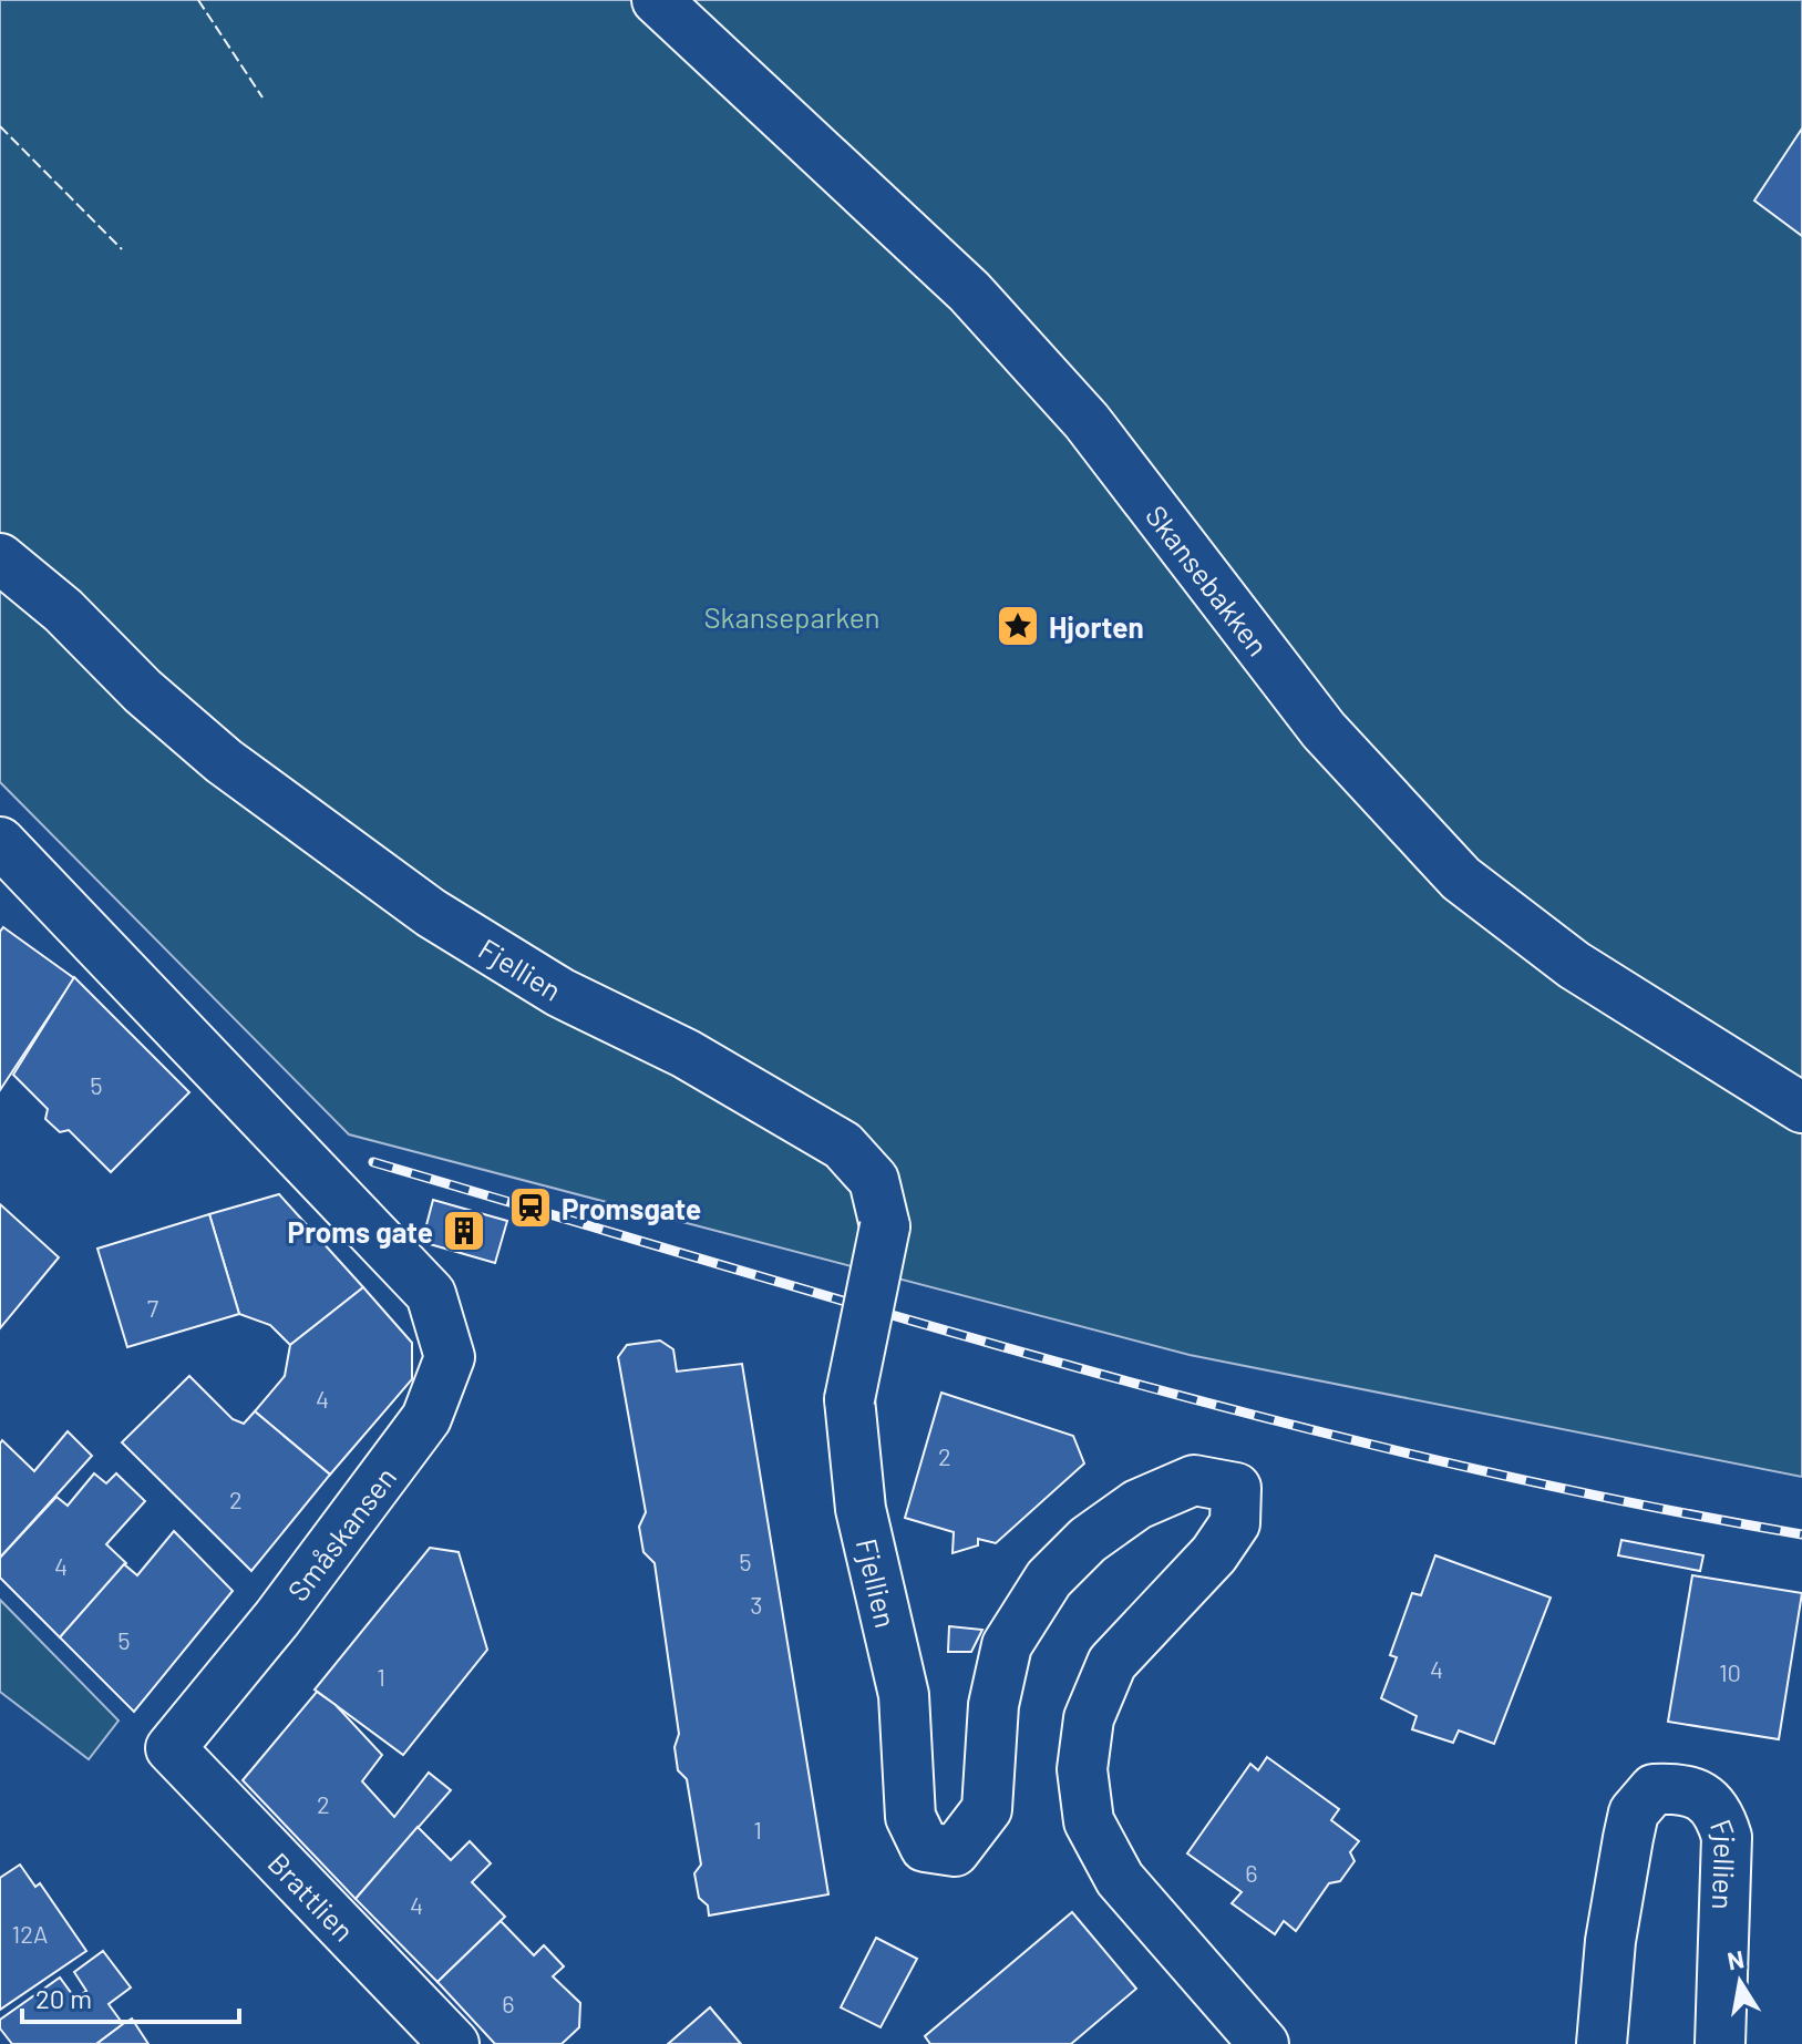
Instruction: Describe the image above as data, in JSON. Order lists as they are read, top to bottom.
{
  "streets": {
    "street": [
      "Skansebakken",
      "Fjellien",
      "Småskansen",
      "Brattlien"
    ]
  },
  "crossings": [
    ["Småskansen", "Brattlien"]
  ],
  "parks": ["Skanseparken"],
  "places": {
    "place": ["Hjorten"],
    "station": ["Promsgate"],
    "building": ["Proms gate"]
  },
  "house_numbers": [
    "5",
    "7",
    "4",
    "2",
    "2",
    "5",
    "4",
    "3",
    "5",
    "4",
    "10",
    "1",
    "2",
    "1",
    "6",
    "4",
    "12A",
    "6"
  ],
  "scale_bar": "20 m",
  "north": "top"
}
